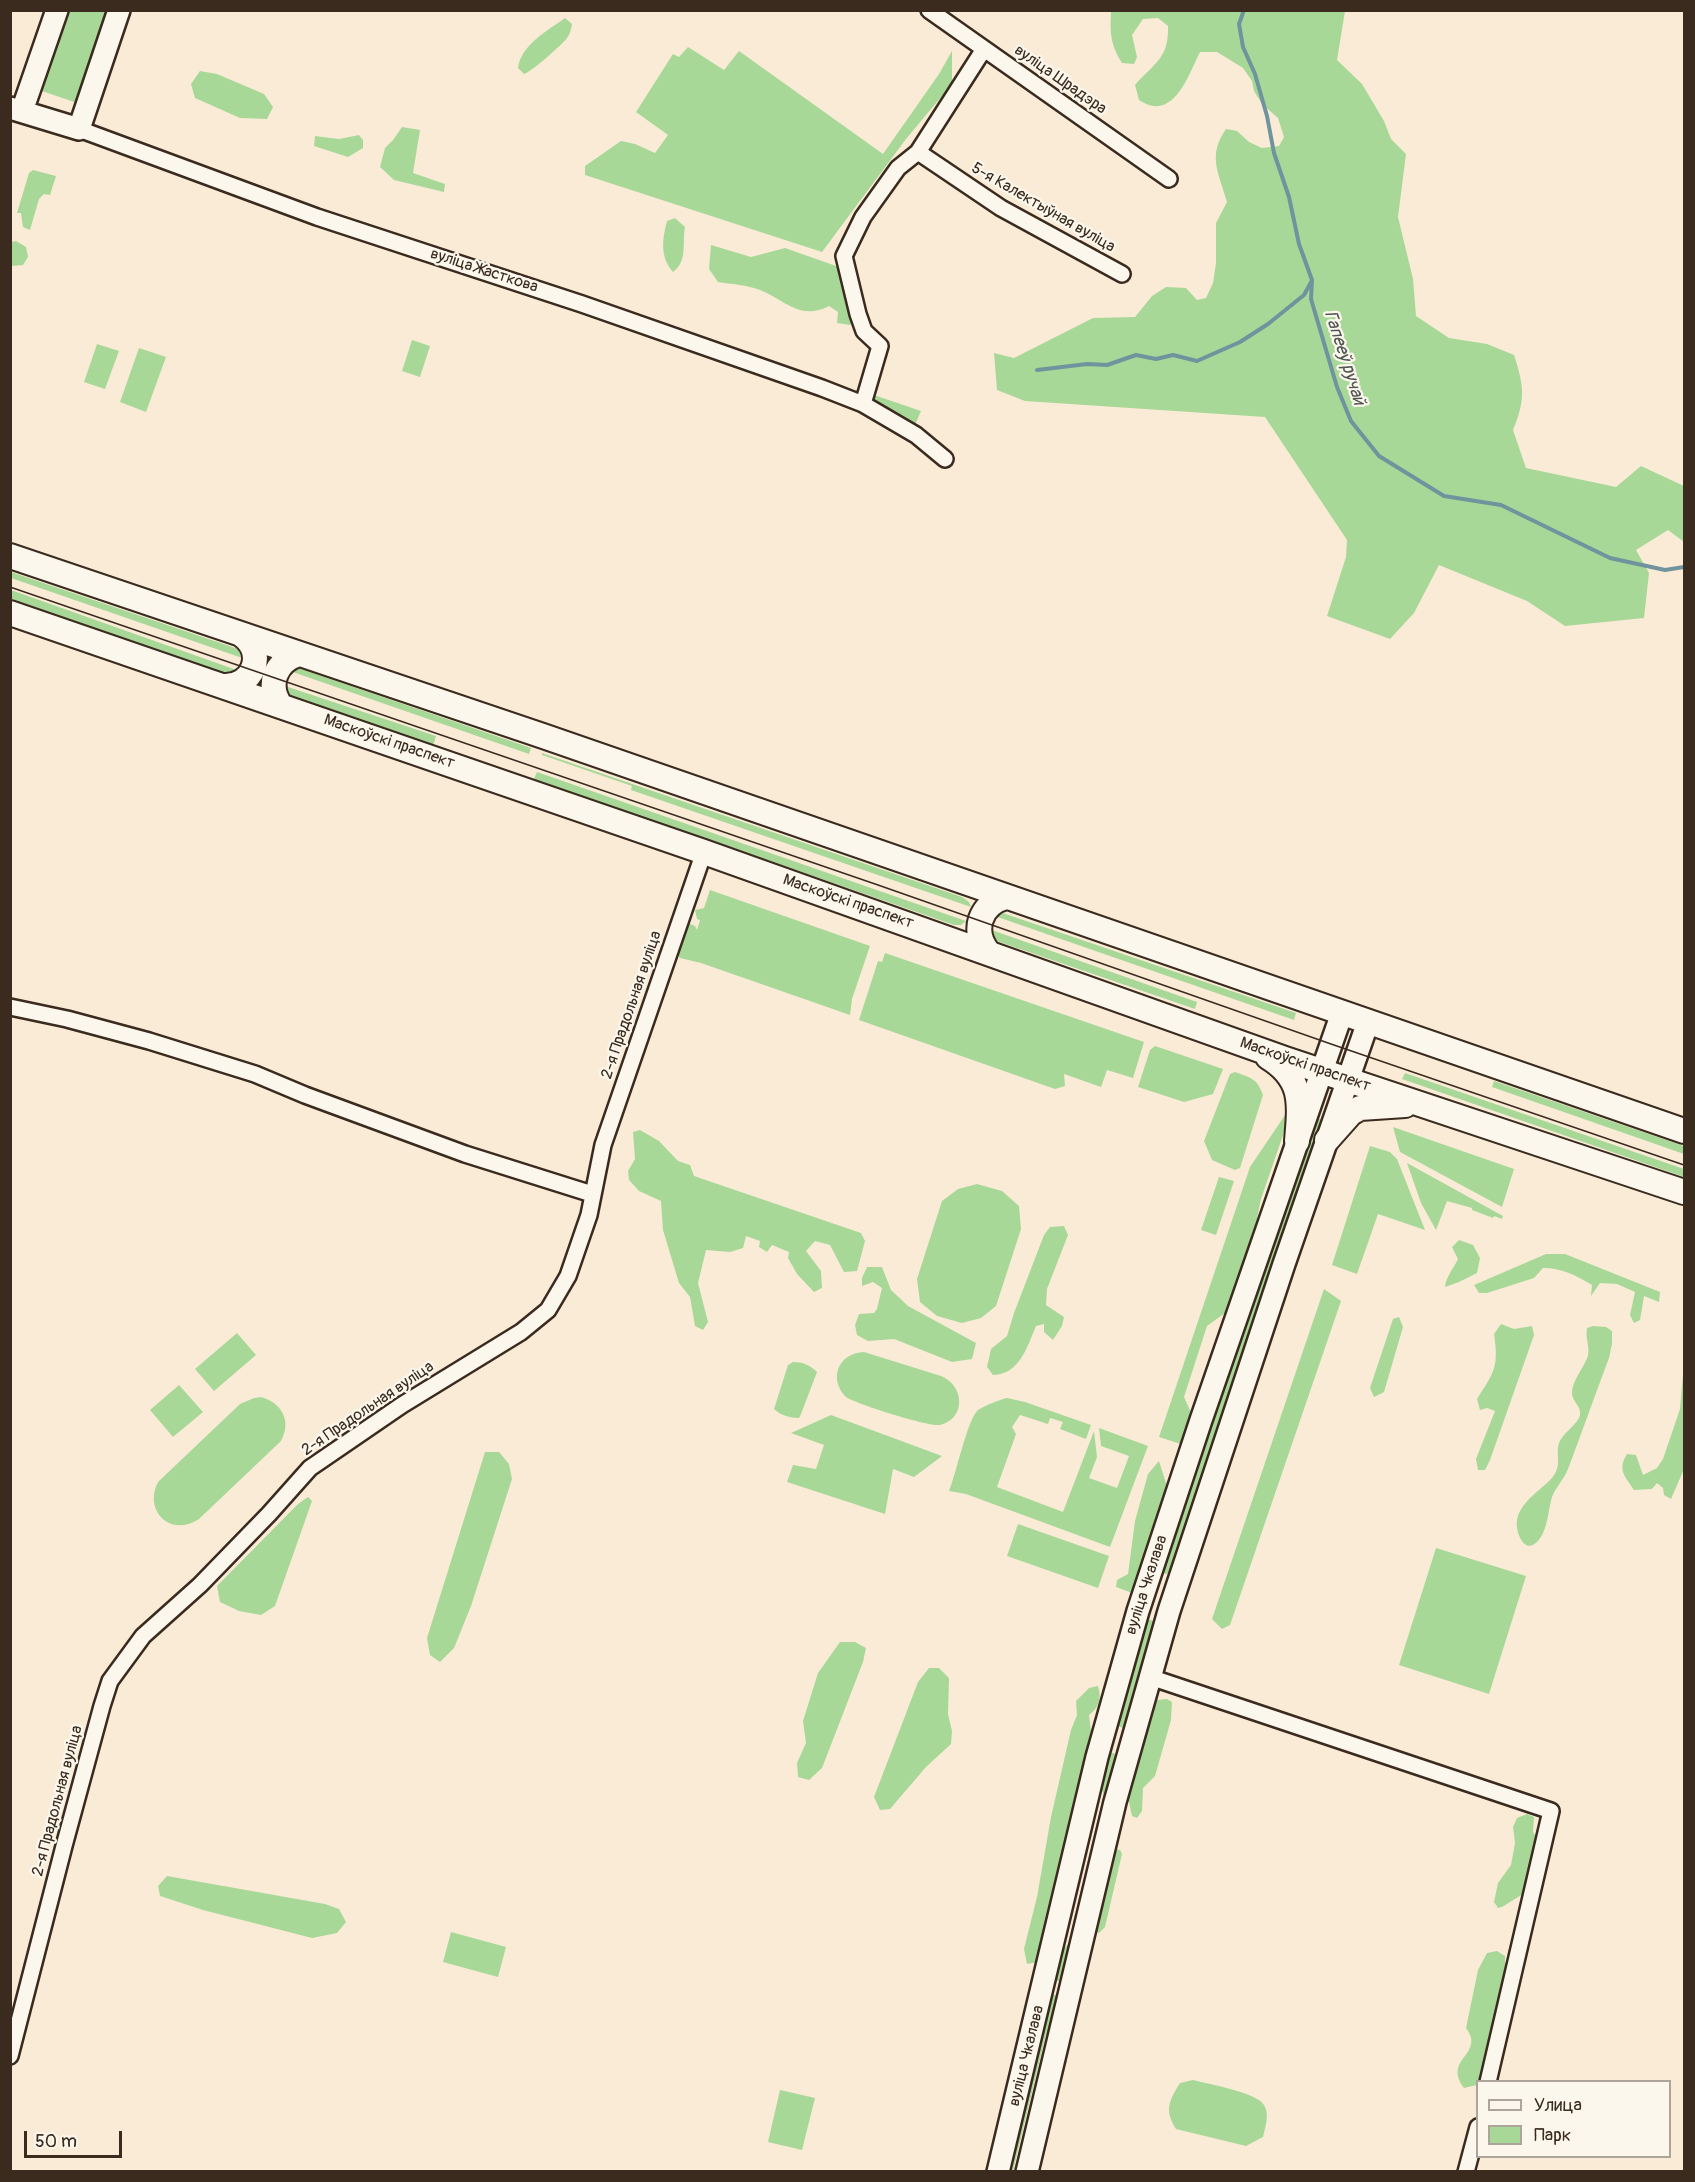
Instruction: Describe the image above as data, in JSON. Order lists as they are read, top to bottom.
{
  "streets": {
    "main road": ["вуліца Жасткова", "Маскоўскі праспект", "вуліца Чкалава"],
    "street": ["вуліца Шрадэра", "5-я Калектыўная вуліца", "2-я Прадольная вуліца"]
  },
  "crossings": [
    ["Маскоўскі праспект", "2-я Прадольная вуліца"],
    ["Маскоўскі праспект", "вуліца Чкалава"]
  ],
  "water": ["Гапееў ручай"],
  "legend": ["Улица", "Парк"],
  "scale_bar": "50 m"
}
